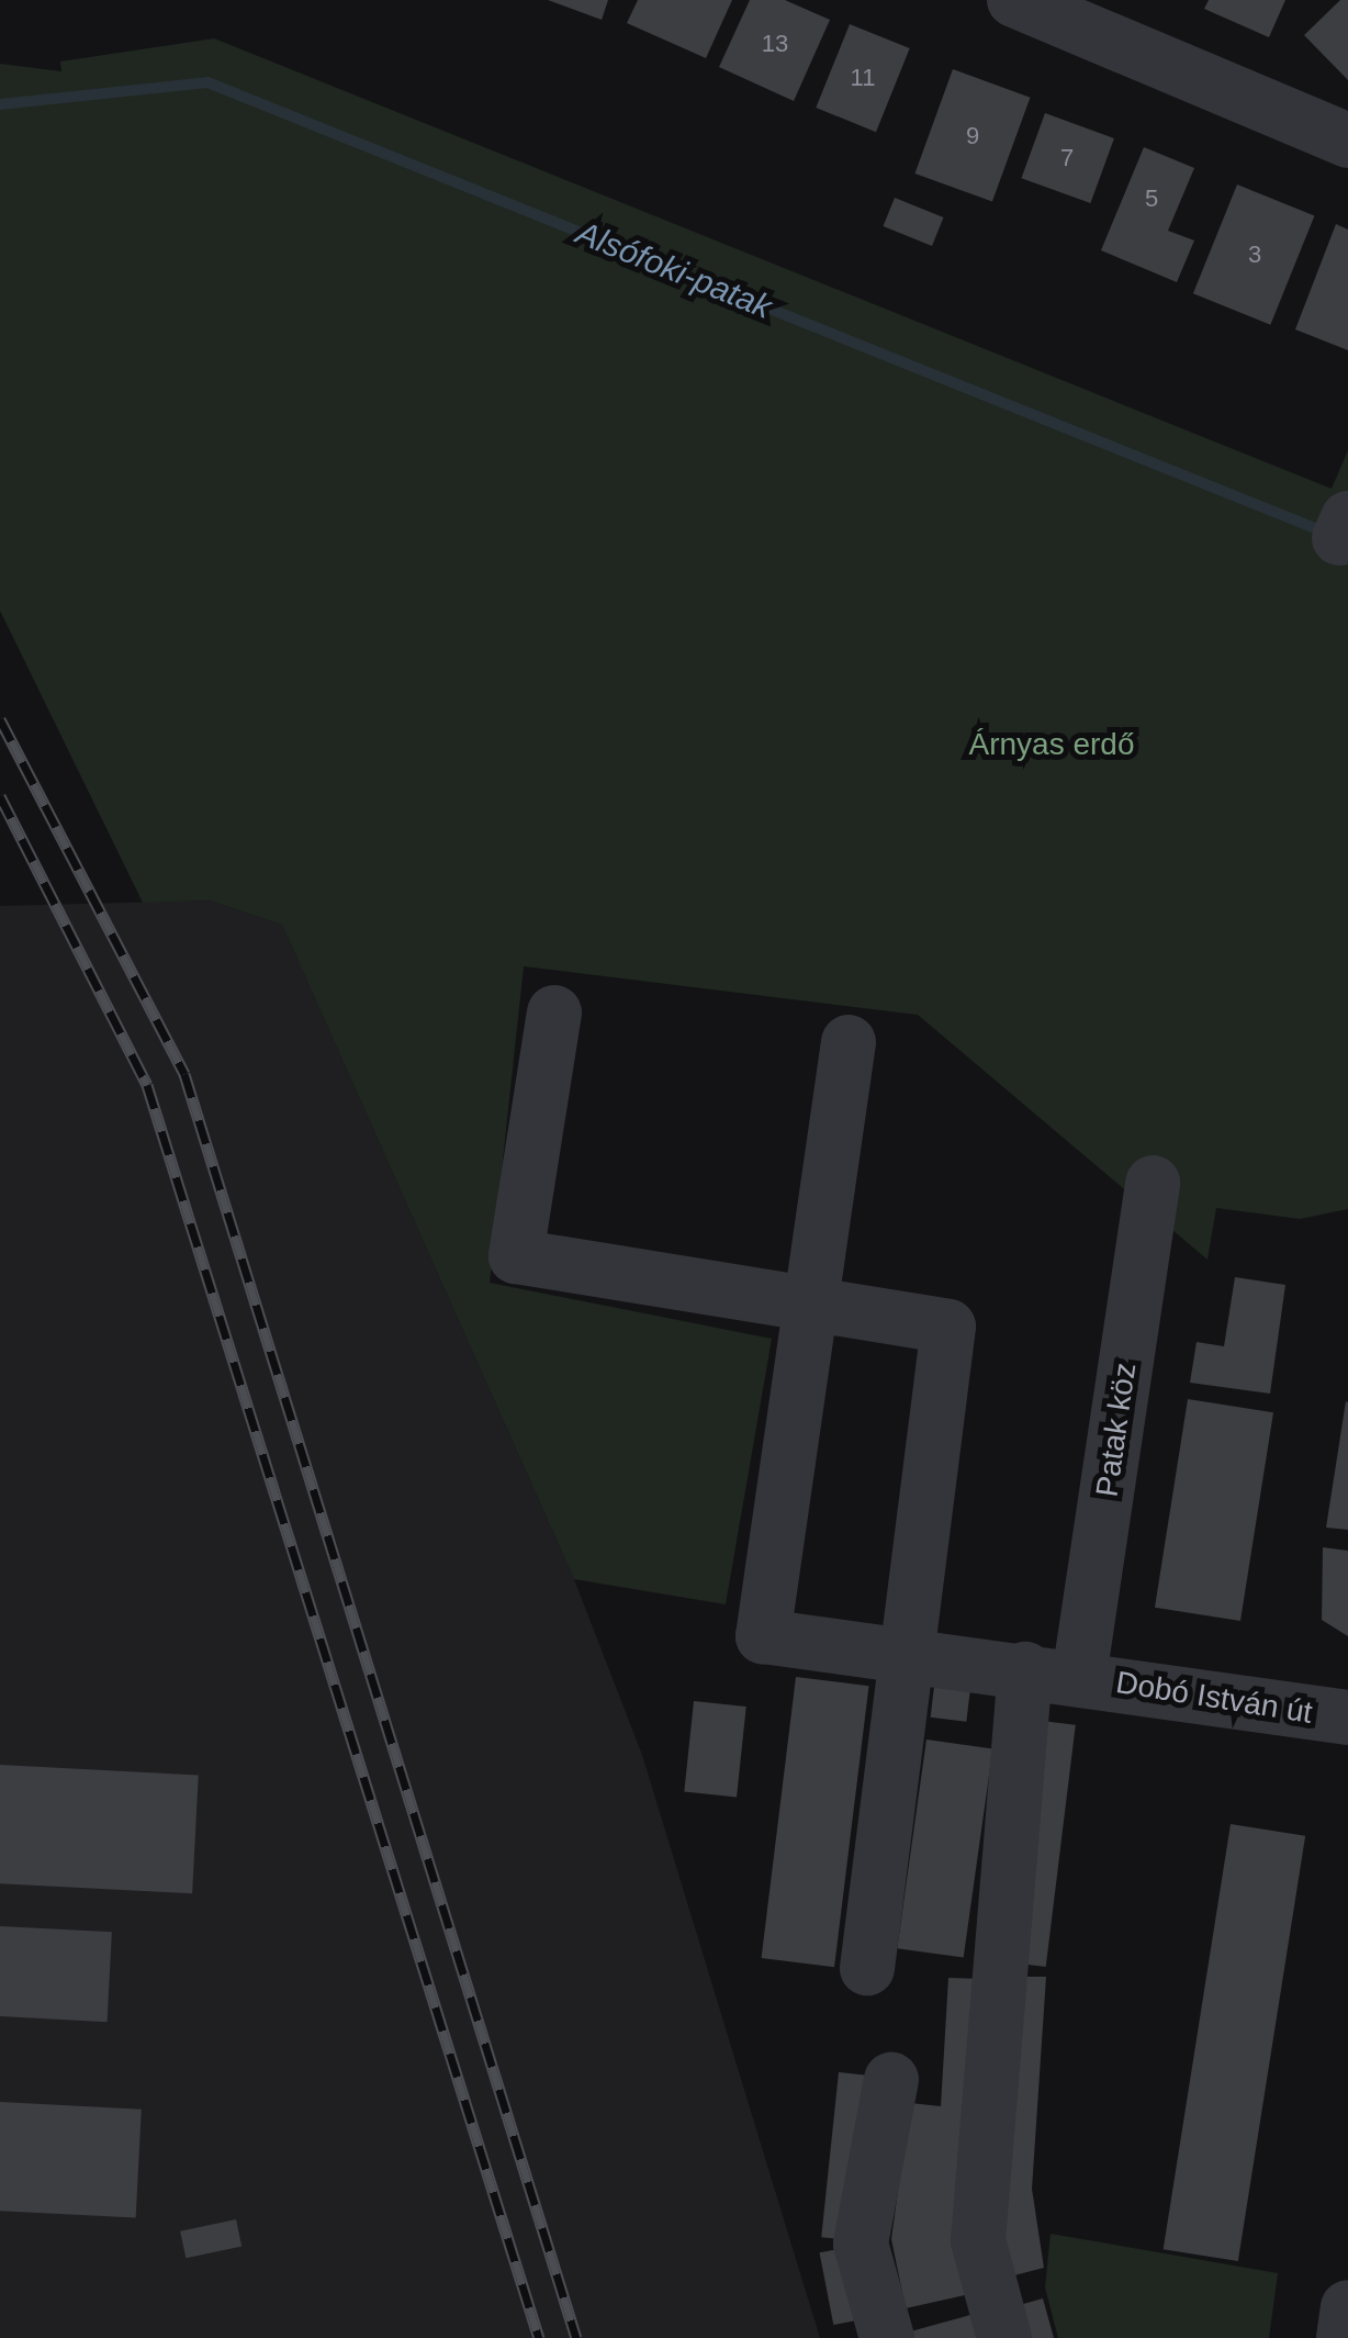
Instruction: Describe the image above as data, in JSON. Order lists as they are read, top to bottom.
{
  "streets": {
    "street": ["Patak köz", "Dobó István út"]
  },
  "crossings": [
    ["Patak köz", "Dobó István út"]
  ],
  "water": ["Alsófoki-patak"],
  "parks": ["Árnyas erdő"],
  "house_numbers": [
    "13",
    "11",
    "9",
    "7",
    "5",
    "3"
  ]
}
